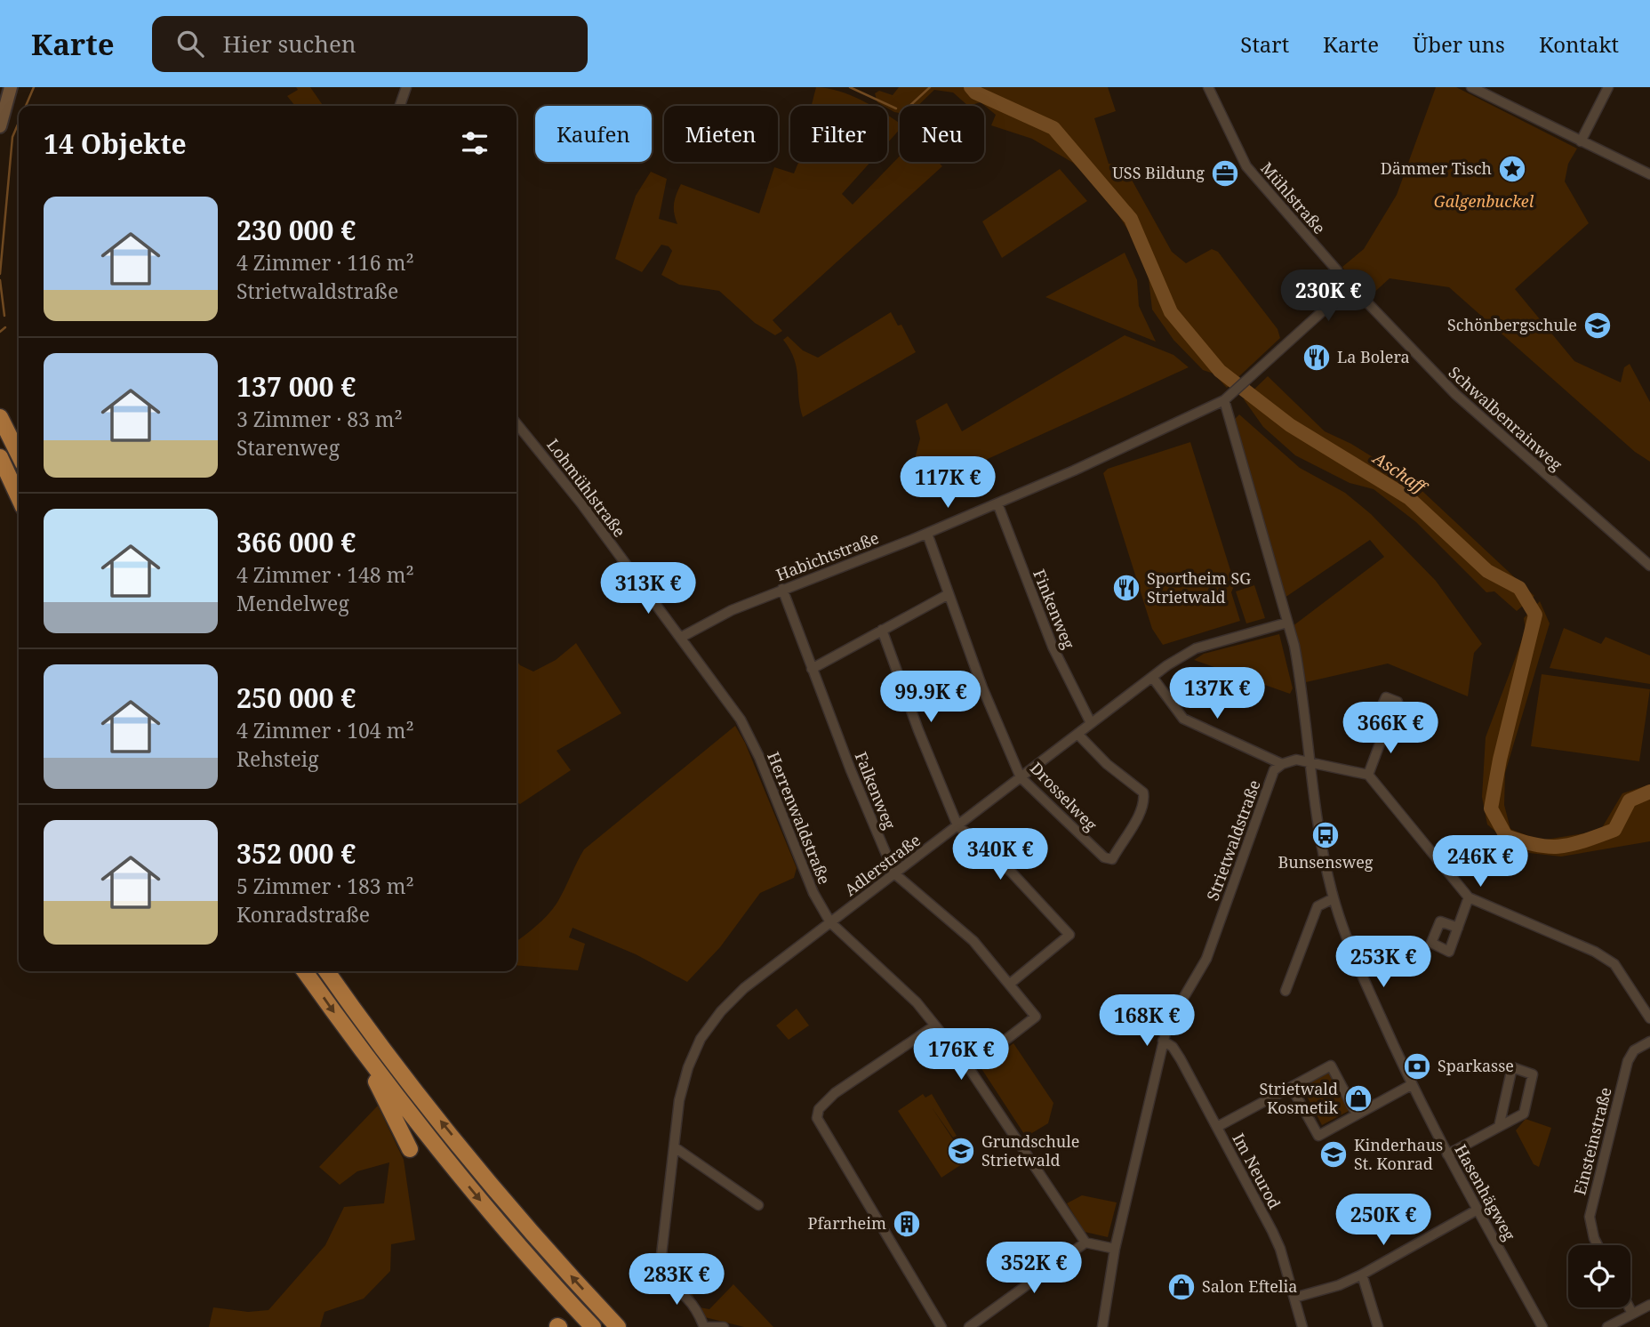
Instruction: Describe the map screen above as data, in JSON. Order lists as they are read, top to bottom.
{
  "streets": {
    "street": [
      "Mühlstraße",
      "Schwalbenrainweg",
      "Lohmühlstraße",
      "Habichtstraße",
      "Finkenweg",
      "Falkenweg",
      "Drosselweg",
      "Herrenwaldstraße",
      "Strietwaldstraße",
      "Adlerstraße",
      "Einsteinstraße",
      "Im Neurod",
      "Hasenhägweg"
    ]
  },
  "crossings": [
    ["Mühlstraße", "Schwalbenrainweg"],
    ["Lohmühlstraße", "Herrenwaldstraße"],
    ["Habichtstraße", "Finkenweg"],
    ["Habichtstraße", "Falkenweg"],
    ["Habichtstraße", "Drosselweg"],
    ["Habichtstraße", "Herrenwaldstraße"],
    ["Finkenweg", "Adlerstraße"],
    ["Falkenweg", "Herrenwaldstraße"],
    ["Falkenweg", "Adlerstraße"],
    ["Drosselweg", "Adlerstraße"],
    ["Herrenwaldstraße", "Adlerstraße"],
    ["Strietwaldstraße", "Im Neurod"]
  ],
  "water": ["Aschaff"],
  "parks": ["Galgenbuckel"],
  "places": {
    "place": ["Dämmer Tisch"],
    "office": ["USS Bildung"],
    "school or university": ["Schönbergschule", "Grundschule Strietwald", "Kinderhaus St. Konrad"],
    "restaurant": ["La Bolera", "Sportheim SG Strietwald"],
    "bus stop": ["Bunsensweg"],
    "bank": ["Sparkasse"],
    "shop": ["Strietwald Kosmetik", "Salon Eftelia"],
    "building": ["Pfarrheim"]
  },
  "page": {
    "header": "Karte",
    "search": "Hier suchen",
    "nav": [
      "Start",
      "Karte",
      "Über uns",
      "Kontakt"
    ],
    "chip": [
      "Kaufen",
      "Mieten",
      "Filter",
      "Neu"
    ],
    "heading": "14 Objekte",
    "list": [
      {
        "name": "230 000 €",
        "note": "4 Zimmer · 116 m² · Strietwaldstraße"
      },
      {
        "name": "137 000 €",
        "note": "3 Zimmer · 83 m² · Starenweg"
      },
      {
        "name": "366 000 €",
        "note": "4 Zimmer · 148 m² · Mendelweg"
      },
      {
        "name": "250 000 €",
        "note": "4 Zimmer · 104 m² · Rehsteig"
      },
      {
        "name": "352 000 €",
        "note": "5 Zimmer · 183 m² · Konradstraße"
      }
    ],
    "price": [
      "230K €",
      "117K €",
      "313K €",
      "137K €",
      "99.9K €",
      "366K €",
      "340K €",
      "246K €",
      "253K €",
      "168K €",
      "176K €",
      "250K €",
      "352K €",
      "283K €"
    ]
  }
}
